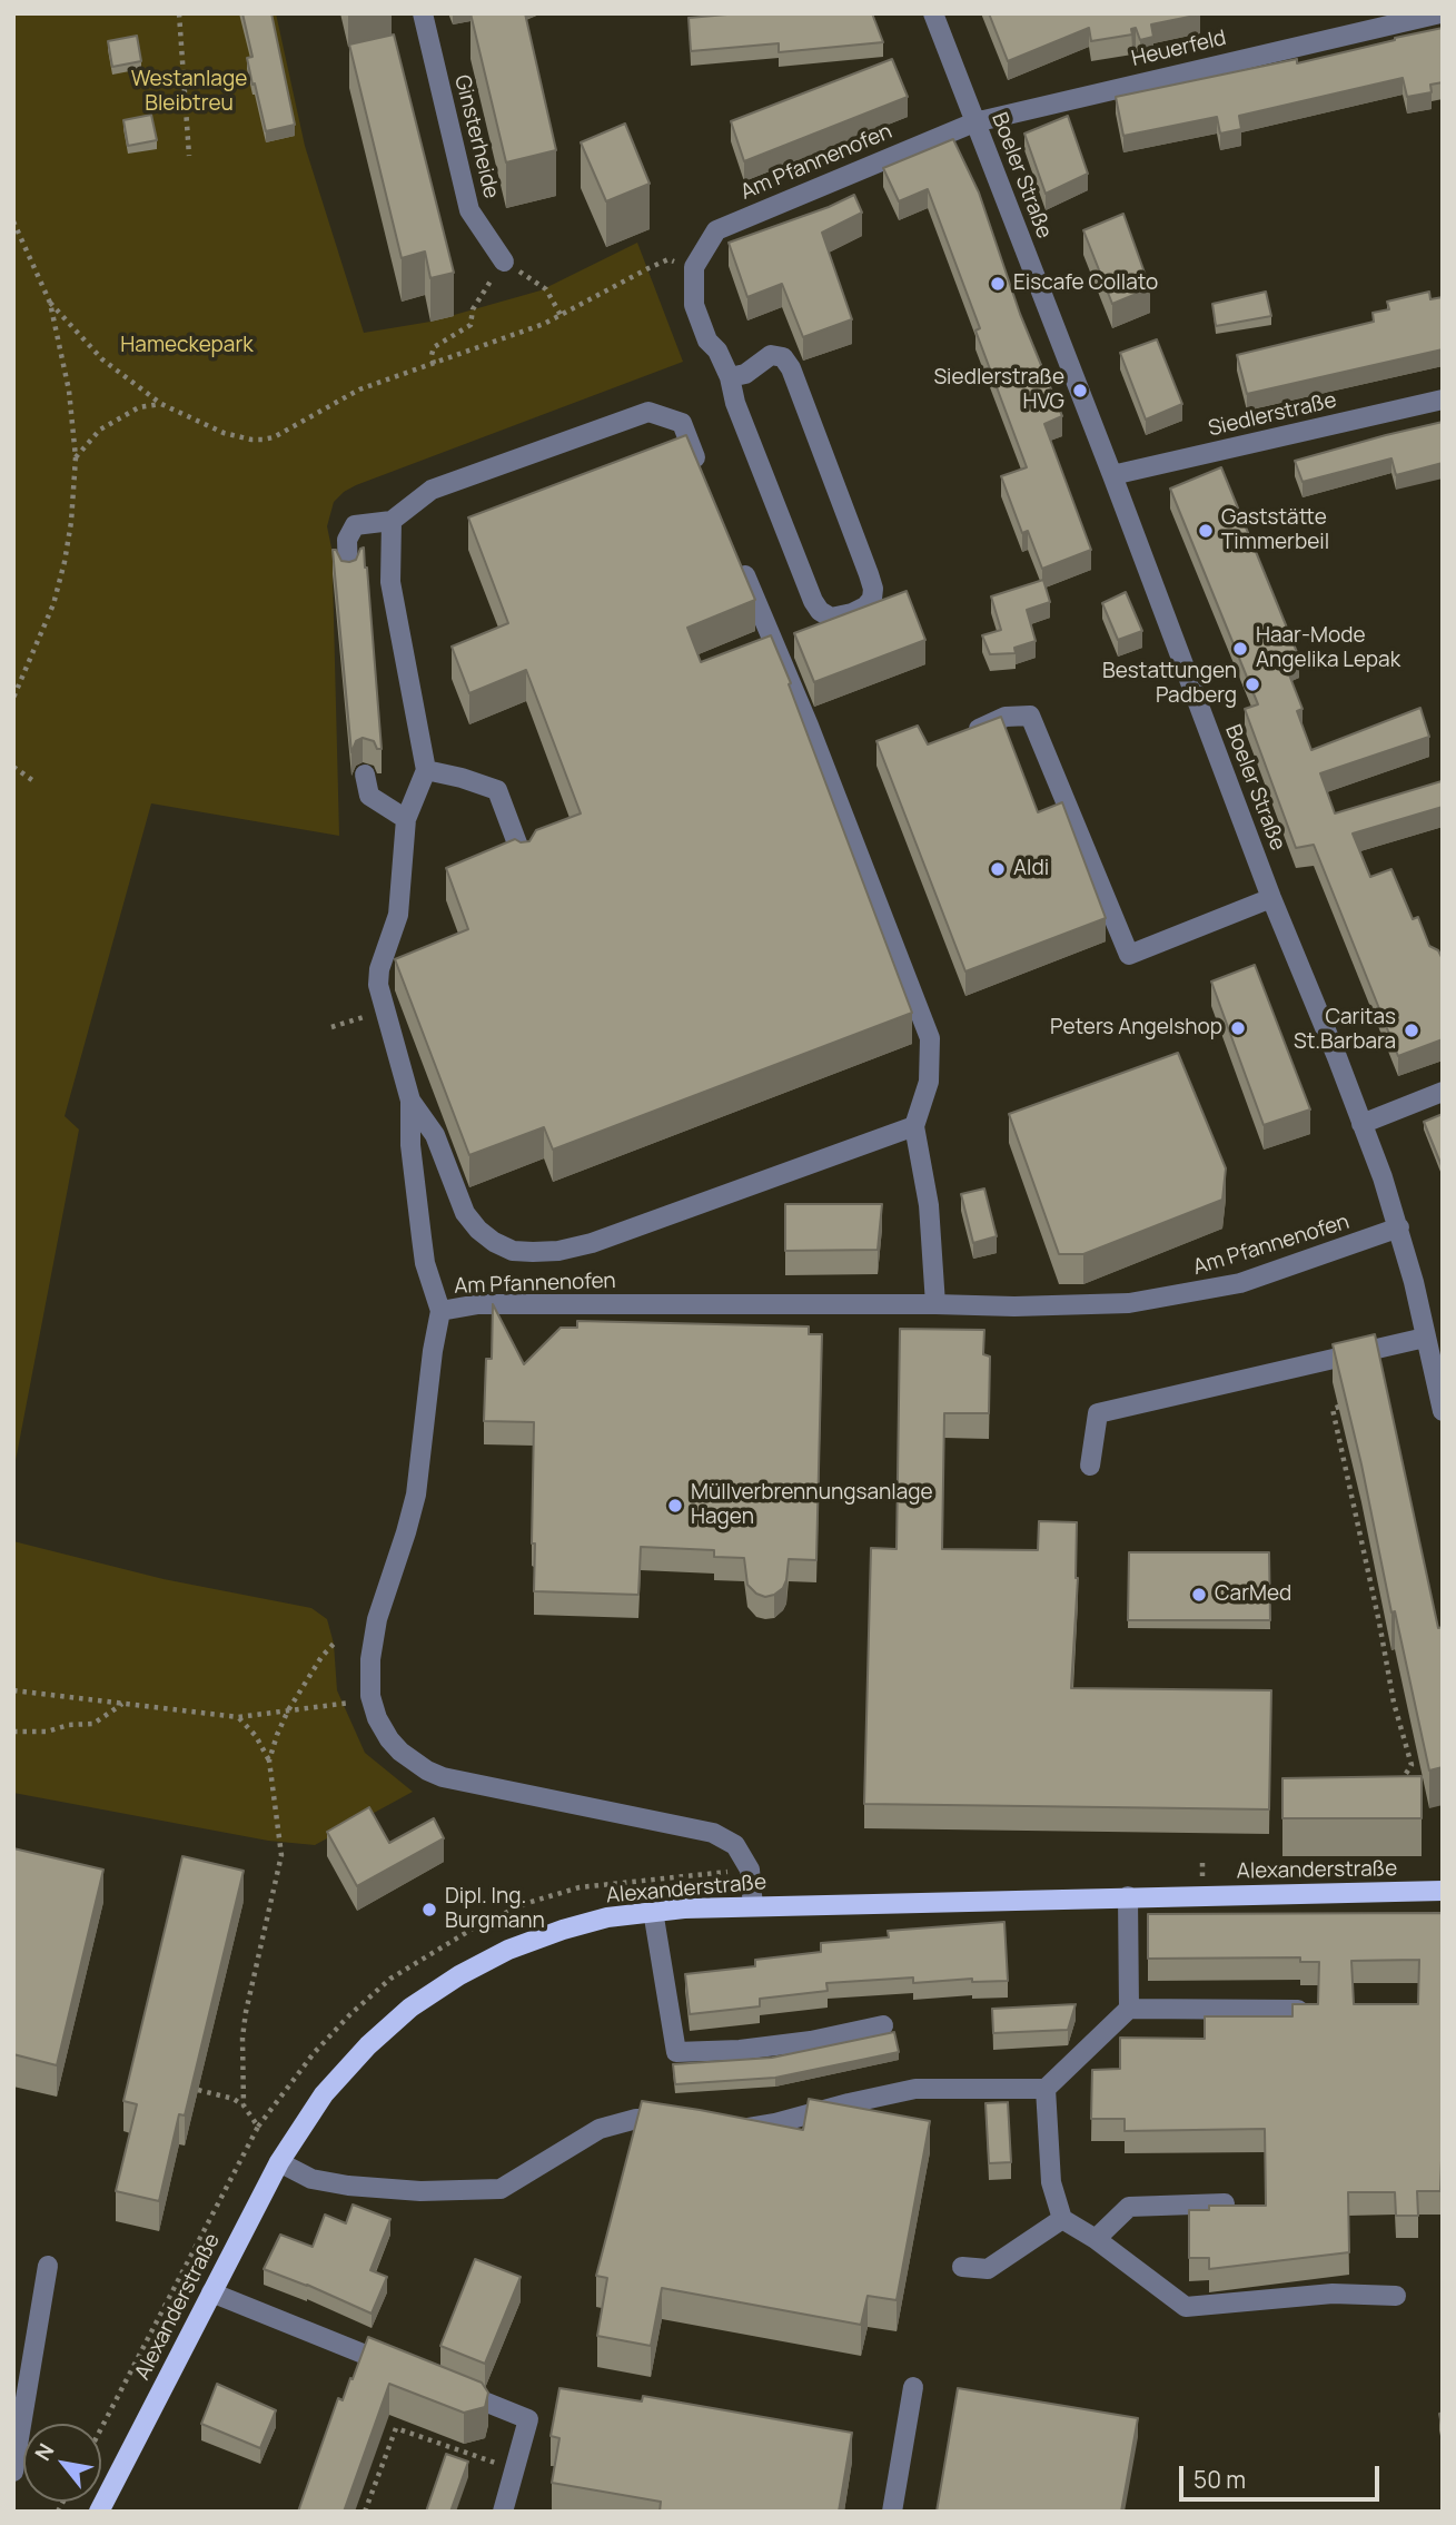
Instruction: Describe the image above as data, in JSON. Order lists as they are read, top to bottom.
{
  "streets": {
    "main road": ["Alexanderstraße"],
    "street": [
      "Heuerfeld",
      "Ginsterheide",
      "Am Pfannenofen",
      "Boeler Straße",
      "Siedlerstraße"
    ]
  },
  "crossings": [
    ["Heuerfeld", "Am Pfannenofen"],
    ["Heuerfeld", "Boeler Straße"],
    ["Am Pfannenofen", "Boeler Straße"],
    ["Am Pfannenofen", "Alexanderstraße"],
    ["Boeler Straße", "Siedlerstraße"]
  ],
  "parks": ["Westanlage Bleibtreu", "Hameckepark"],
  "places": [
    "Eiscafe Collato",
    "Siedlerstraße HVG",
    "Gaststätte Timmerbeil",
    "Haar-Mode Angelika Lepak",
    "Bestattungen Padberg",
    "Aldi",
    "Peters Angelshop",
    "Caritas St.Barbara",
    "Müllverbrennungsanlage Hagen",
    "CarMed",
    "Dipl. Ing. Burgmann"
  ],
  "scale_bar": "50 m",
  "north": "top left"
}
